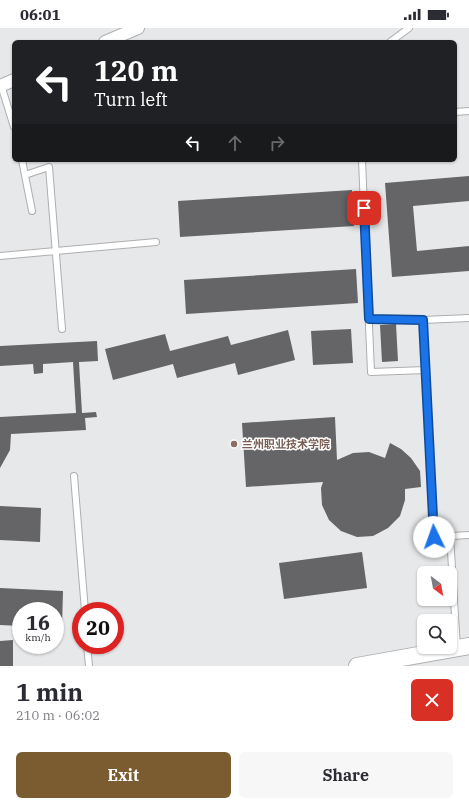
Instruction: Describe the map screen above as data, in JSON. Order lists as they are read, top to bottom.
{
  "places": ["兰州职业技术学院"],
  "north": "bottom right",
  "page": {
    "status": "06:01",
    "turn": ["120 m", "Turn left"],
    "speed": "16 km/h",
    "limit": "20",
    "heading": ["1 min", "210 m · 06:02"],
    "buttons": ["Exit", "Share"]
  }
}
